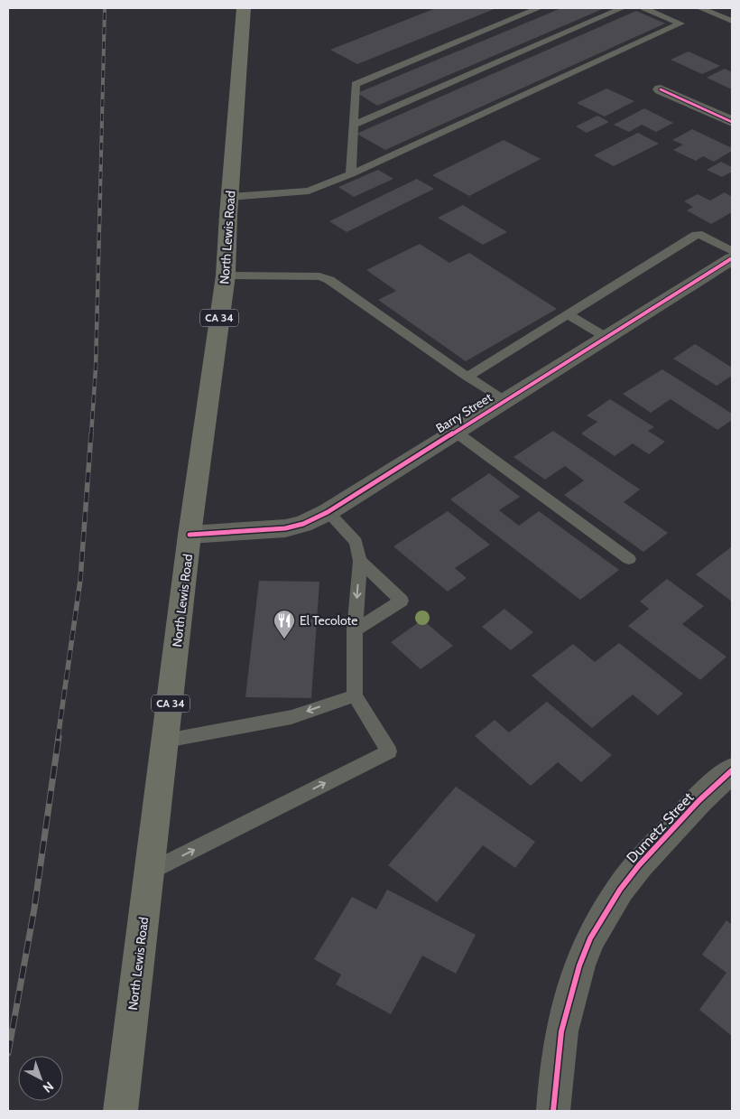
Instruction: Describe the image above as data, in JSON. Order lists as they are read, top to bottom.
{
  "streets": {
    "main road": ["North Lewis Road", "CA 34"],
    "street": ["Barry Street", "Dumetz Street"]
  },
  "crossings": [
    ["North Lewis Road", "Barry Street"]
  ],
  "places": {
    "restaurant": ["El Tecolote"]
  },
  "north": "bottom right"
}
